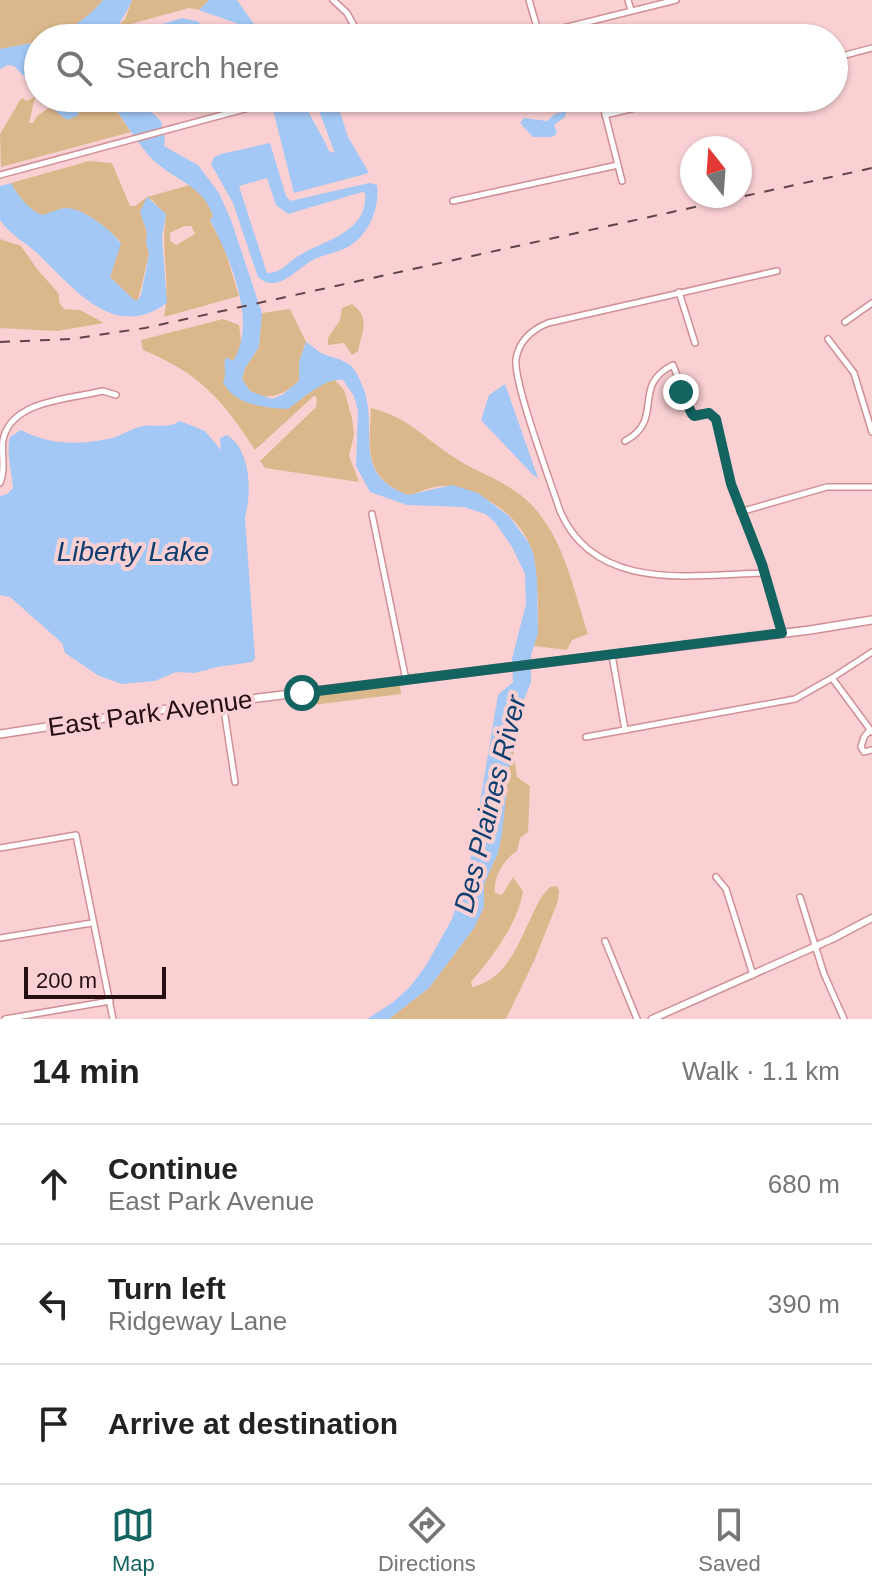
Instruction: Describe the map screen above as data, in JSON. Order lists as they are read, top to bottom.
{
  "streets": {
    "main road": ["East Park Avenue"]
  },
  "water": ["Liberty Lake", "Des Plaines River"],
  "scale_bar": "200 m",
  "north": "top",
  "page": {
    "search": "Search here",
    "scale": "200 m",
    "heading": ["14 min", "Walk · 1.1 km"],
    "list": [
      ["Continue", "East Park Avenue", "680 m"],
      ["Turn left", "Ridgeway Lane", "390 m"],
      "Arrive at destination"
    ],
    "nav": ["Map", "Directions", "Saved"]
  }
}
